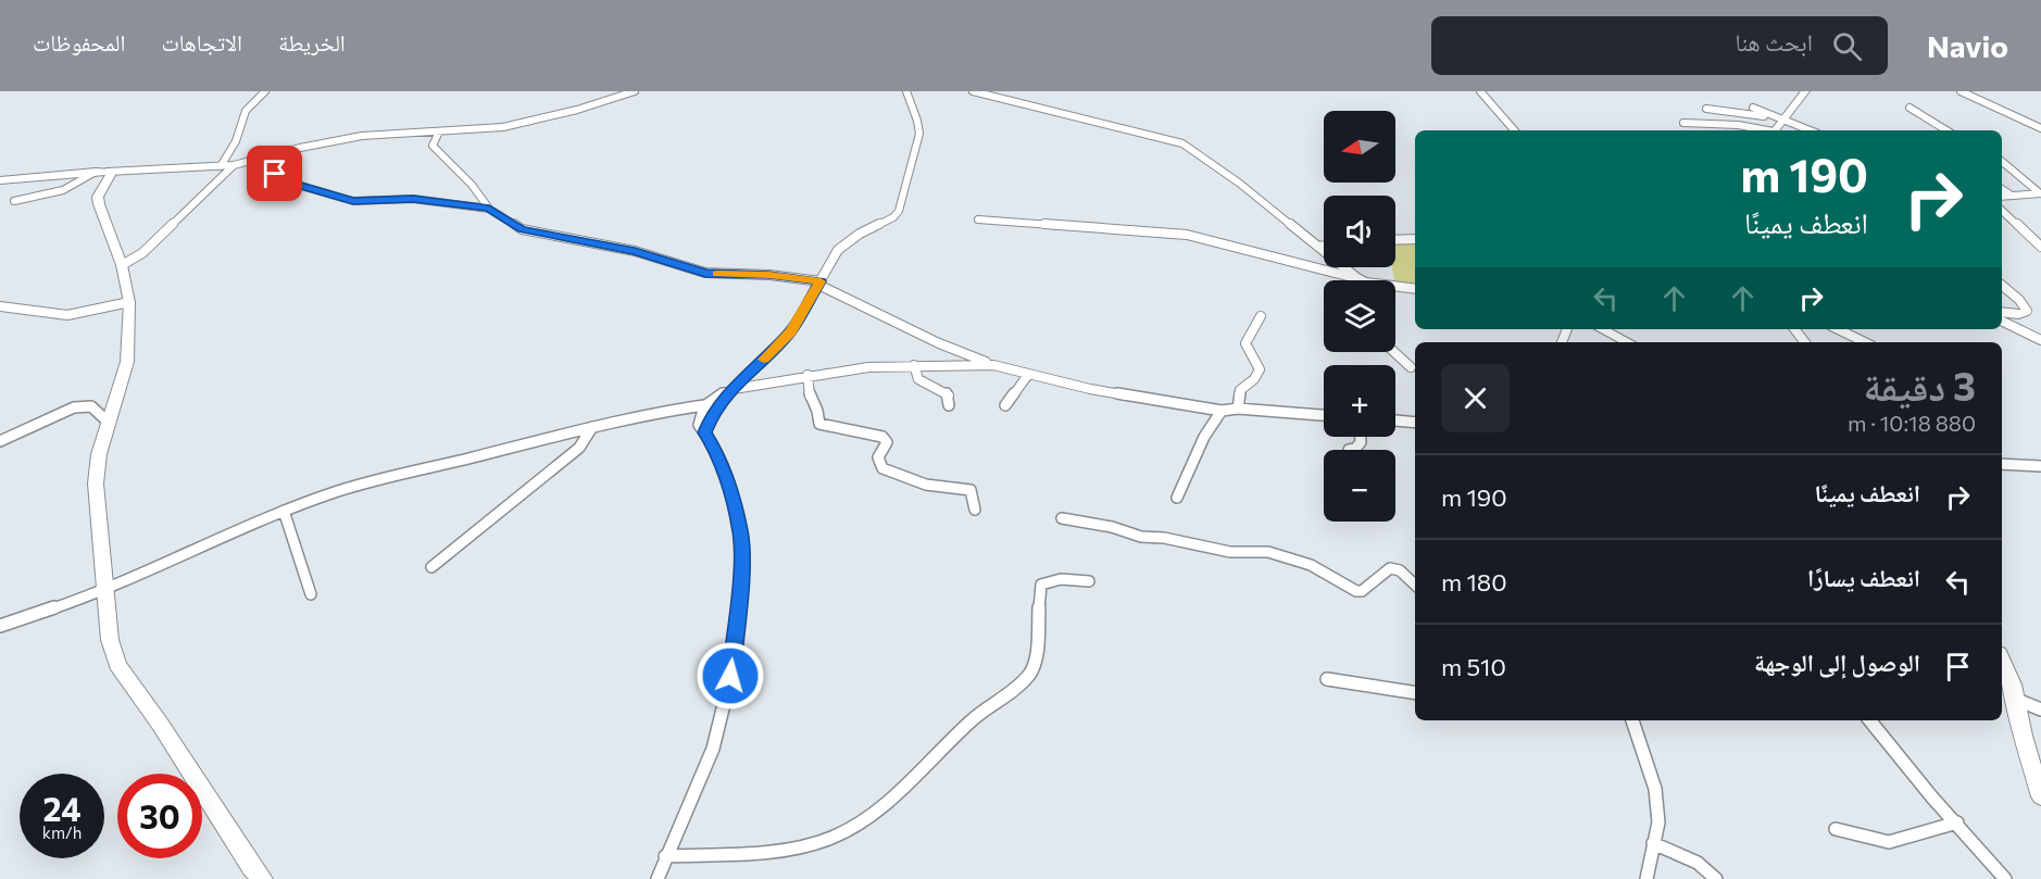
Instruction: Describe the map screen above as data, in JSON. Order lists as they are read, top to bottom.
{
  "north": "left",
  "page": {
    "header": "Navio",
    "search": "ابحث هنا",
    "nav": ["الخريطة", "الاتجاهات", "المحفوظات"],
    "map_buttons": ["+", "−"],
    "turn": ["190 m", "انعطف يمينًا"],
    "heading": ["3 دقيقة", "880 m · 10:18"],
    "list": [
      {
        "name": "انعطف يمينًا",
        "value": "190 m"
      },
      {
        "name": "انعطف يسارًا",
        "value": "180 m"
      },
      {
        "name": "الوصول إلى الوجهة",
        "value": "510 m"
      }
    ],
    "speed": "24 km/h",
    "limit": "30"
  }
}
